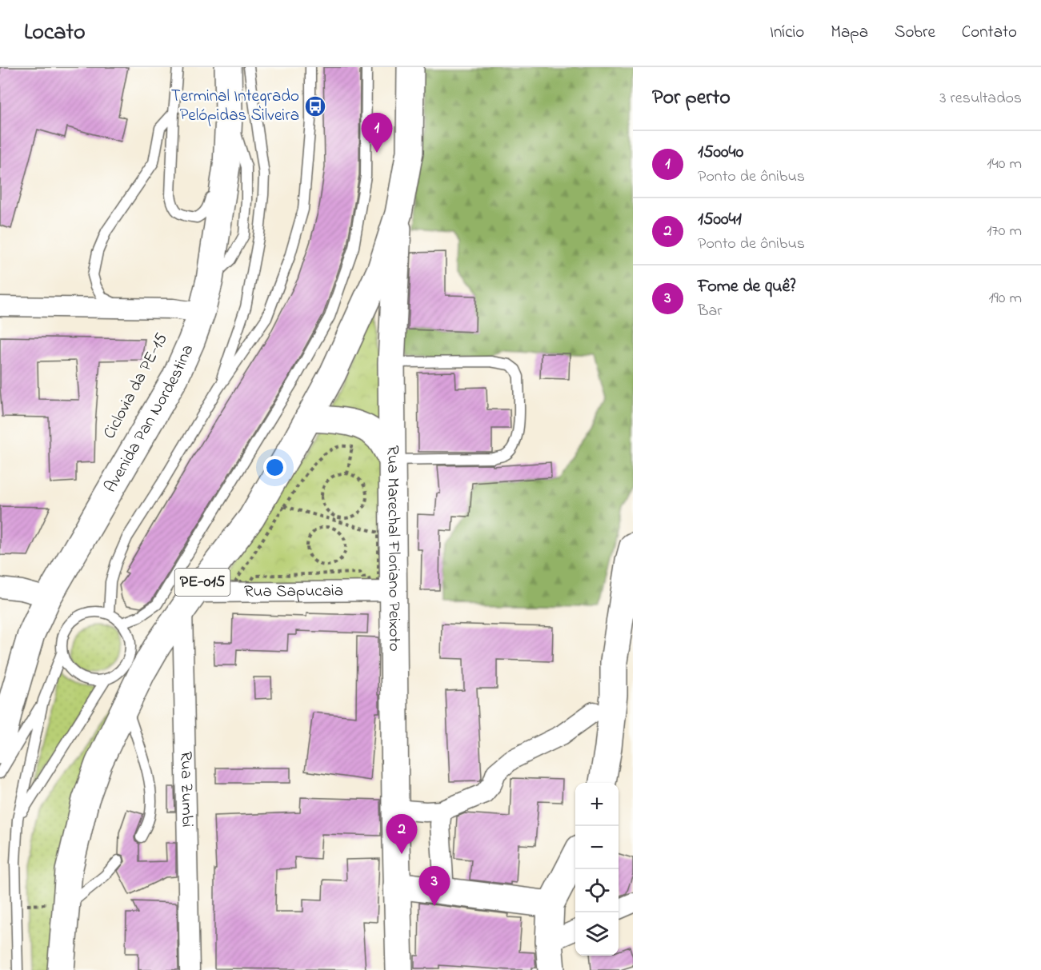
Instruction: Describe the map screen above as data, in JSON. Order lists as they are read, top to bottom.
{
  "streets": {
    "main road": ["Avenida Pan Nordestina", "Rua Marechal Floriano Peixoto", "PE-015"],
    "street": ["Rua Sapucaia", "Rua Zumbi"]
  },
  "crossings": [
    ["Rua Marechal Floriano Peixoto", "PE-015"],
    ["Rua Marechal Floriano Peixoto", "Rua Sapucaia"],
    ["PE-015", "Rua Sapucaia"],
    ["PE-015", "Rua Zumbi"],
    ["Rua Sapucaia", "Rua Zumbi"]
  ],
  "places": {
    "bus stop": ["Terminal Integrado Pelópidas Silveira"]
  },
  "page": {
    "header": "Locato",
    "nav": [
      "Início",
      "Mapa",
      "Sobre",
      "Contato"
    ],
    "heading": ["Por perto", "3 resultados"],
    "pins": ["1", "2", "3"],
    "list": [
      {
        "mark": "1",
        "name": "150040",
        "note": "Ponto de ônibus",
        "value": "140 m"
      },
      {
        "mark": "2",
        "name": "150041",
        "note": "Ponto de ônibus",
        "value": "170 m"
      },
      {
        "mark": "3",
        "name": "Fome de quê?",
        "note": "Bar",
        "value": "190 m"
      }
    ],
    "map_buttons": ["+", "−"]
  }
}
